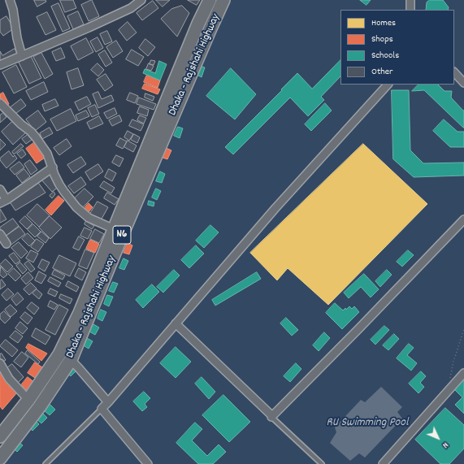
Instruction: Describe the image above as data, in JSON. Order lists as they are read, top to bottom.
{
  "streets": {
    "highway": ["Dhaka - Rajshahi Highway", "N6"]
  },
  "water": ["RU Swimming Pool"],
  "legend": [
    "Homes",
    "Shops",
    "Schools",
    "Other"
  ],
  "north": "bottom right"
}
